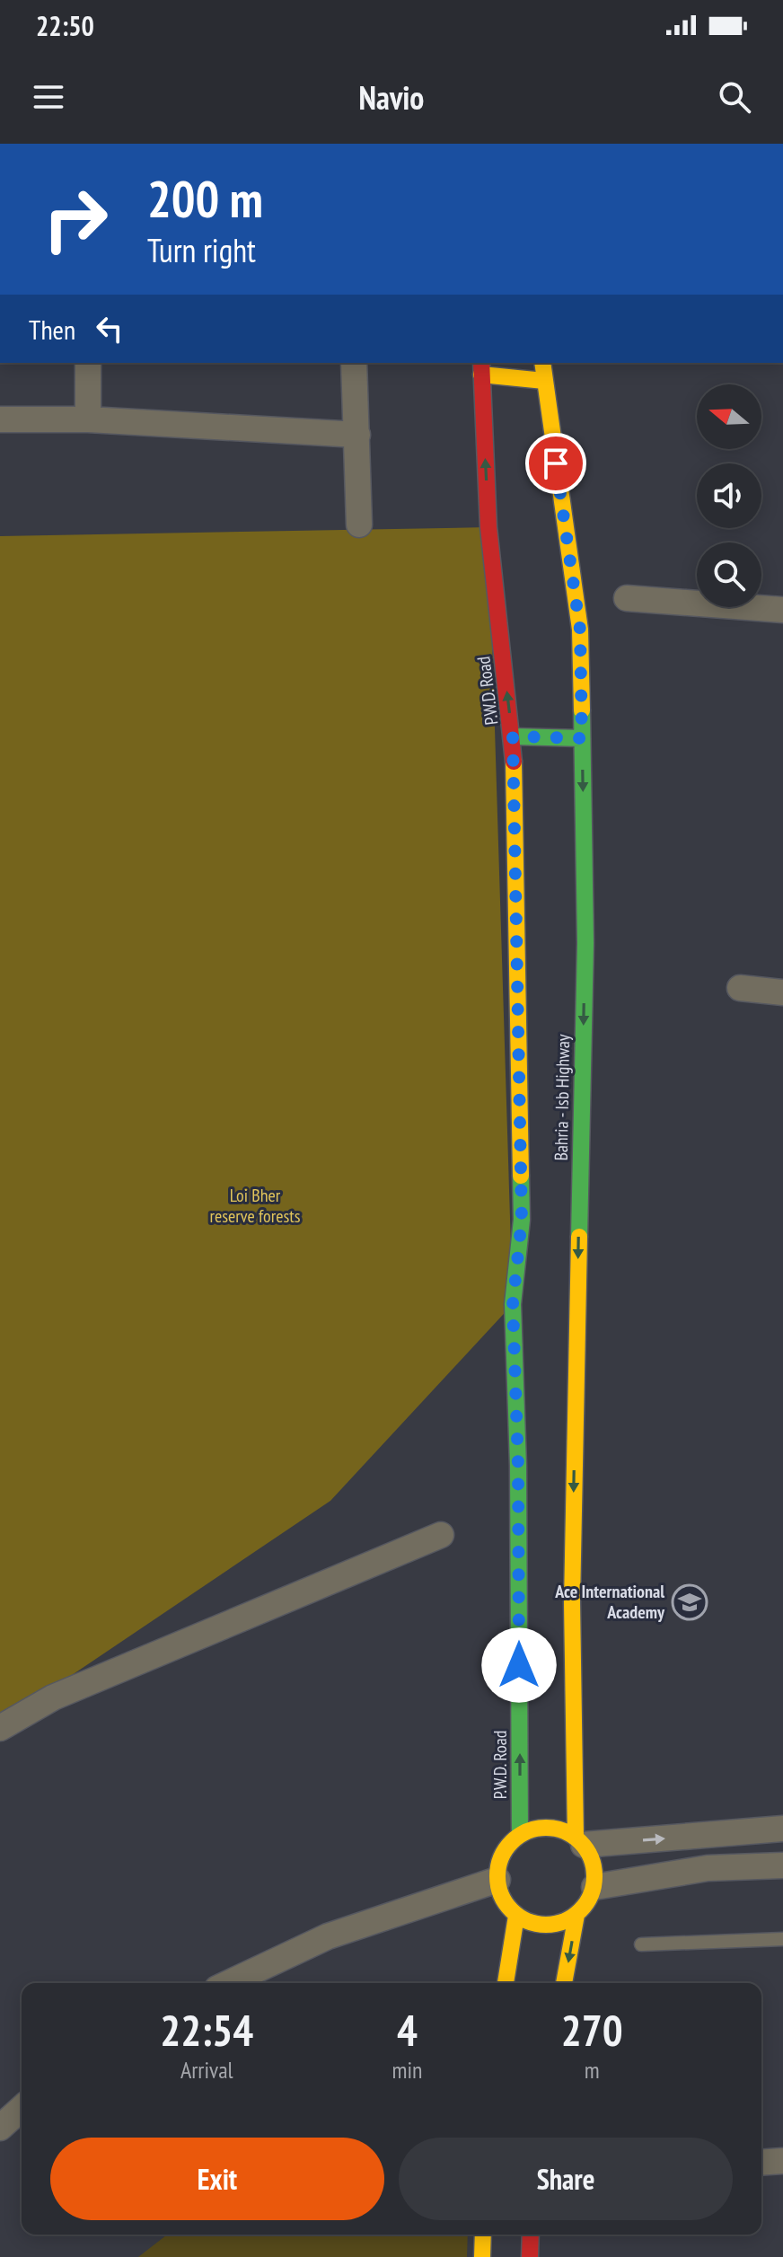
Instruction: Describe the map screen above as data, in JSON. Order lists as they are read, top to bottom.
{
  "streets": {
    "main road": ["P.W.D. Road", "Bahria - Isb Highway"]
  },
  "crossings": [
    ["P.W.D. Road", "Bahria - Isb Highway"]
  ],
  "one_way": ["P.W.D. Road", "Bahria - Isb Highway"],
  "parks": ["Loi Bher reserve forests"],
  "places": {
    "school or university": ["Ace International Academy"]
  },
  "north": "left",
  "page": {
    "status": "22:50",
    "header": "Navio",
    "turn": ["200 m", "Turn right"],
    "then": "Then",
    "eta": [
      "22:54",
      "Arrival",
      "4",
      "min",
      "270",
      "m"
    ],
    "buttons": ["Exit", "Share"]
  }
}
